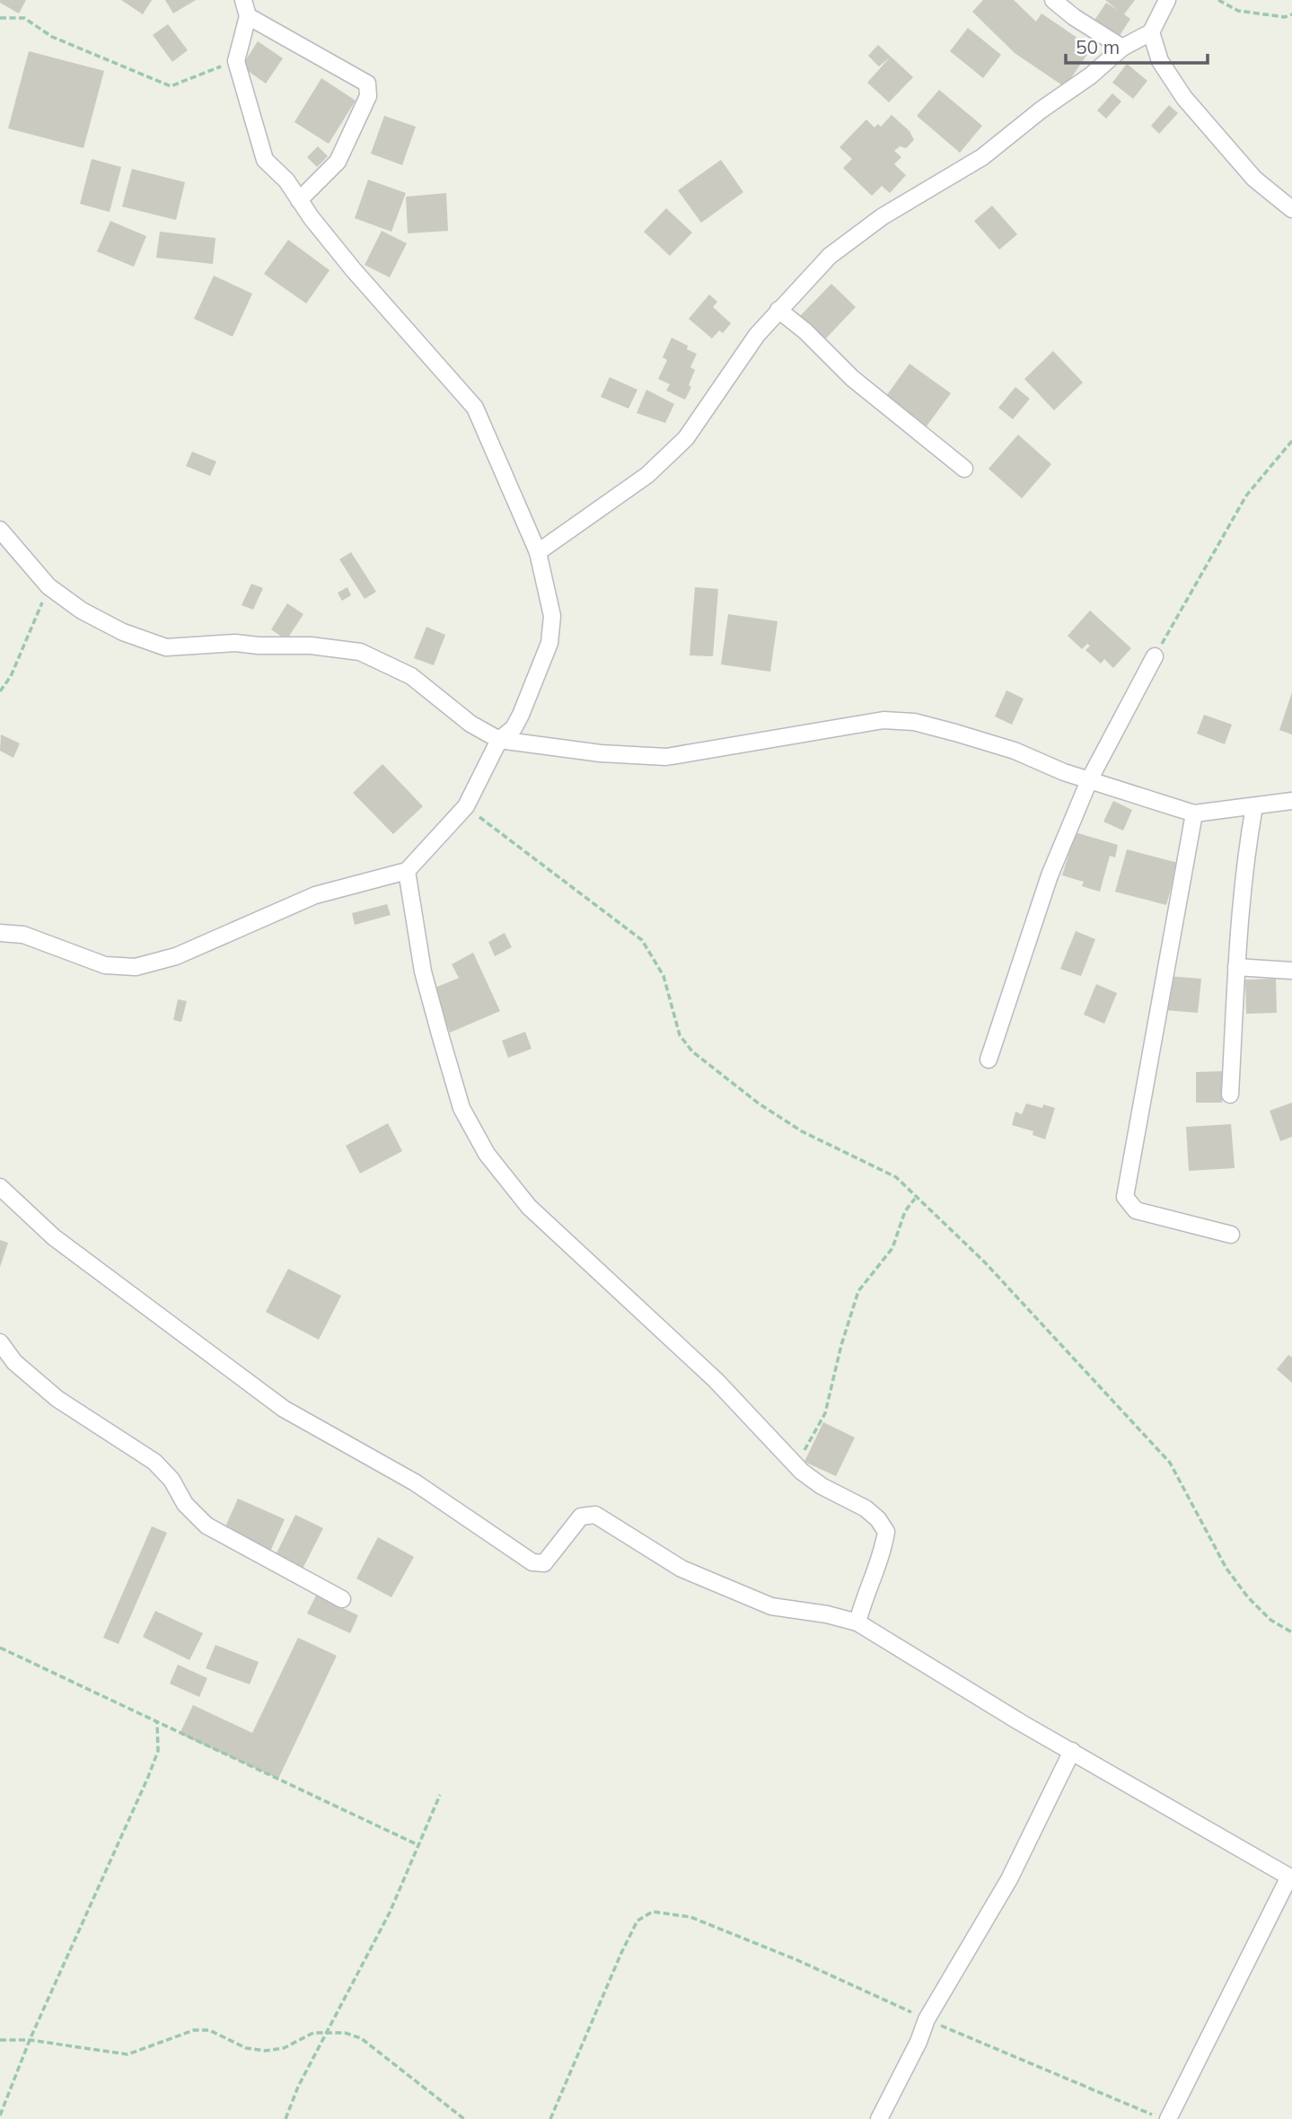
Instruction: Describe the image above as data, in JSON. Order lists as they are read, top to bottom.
{
  "scale_bar": "50 m"
}
